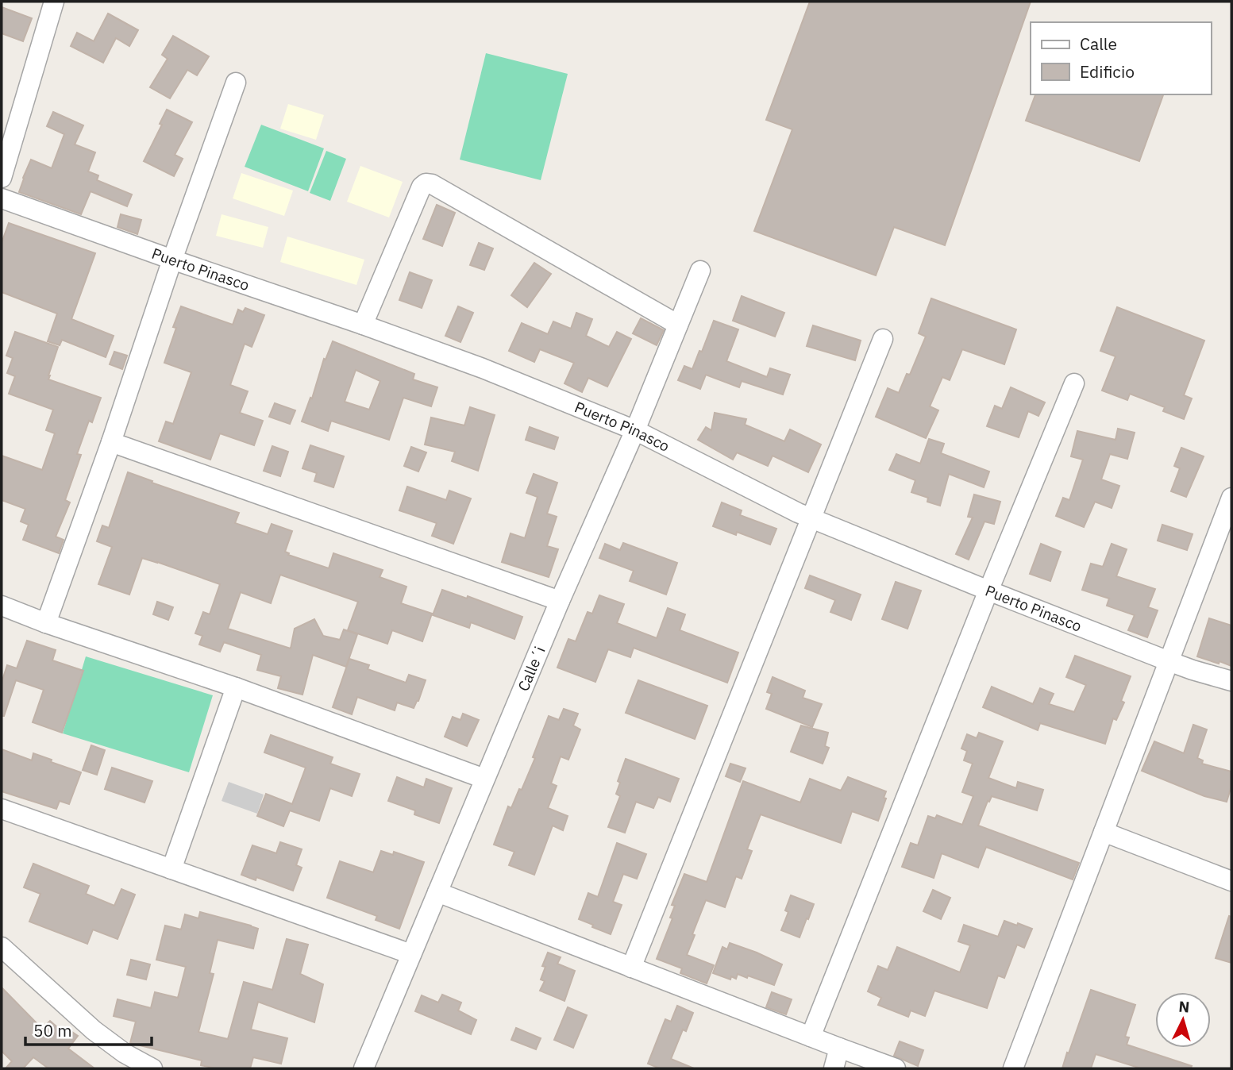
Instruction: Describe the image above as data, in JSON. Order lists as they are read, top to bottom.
{
  "streets": {
    "street": ["Puerto Pinasco", "Calle´i"]
  },
  "crossings": [
    ["Puerto Pinasco", "Calle´i"]
  ],
  "legend": ["Calle", "Edificio"],
  "scale_bar": "50 m",
  "north": "top"
}
